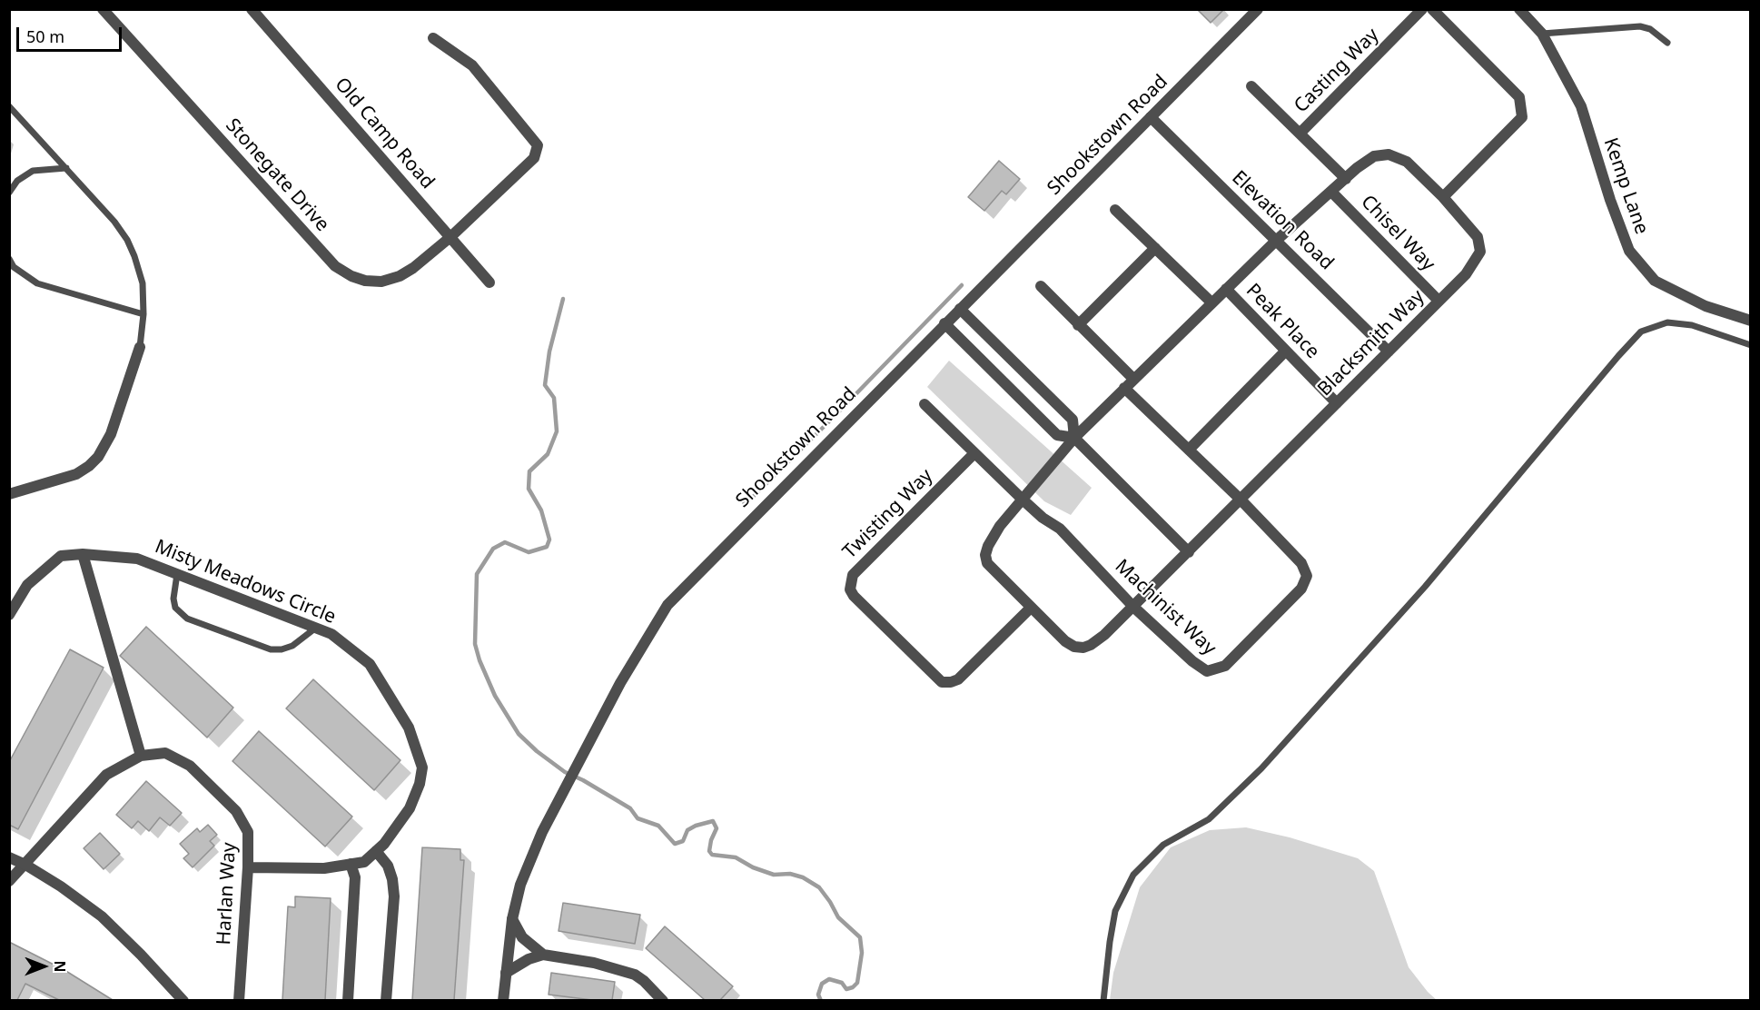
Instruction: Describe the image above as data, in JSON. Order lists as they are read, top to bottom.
{
  "streets": {
    "street": [
      "Casting Way",
      "Old Camp Road",
      "Shookstown Road",
      "Stonegate Drive",
      "Kemp Lane",
      "Elevation Road",
      "Chisel Way",
      "Peak Place",
      "Blacksmith Way",
      "Twisting Way",
      "Misty Meadows Circle",
      "Machinist Way",
      "Harlan Way"
    ]
  },
  "crossings": [
    ["Old Camp Road", "Stonegate Drive"],
    ["Shookstown Road", "Elevation Road"],
    ["Elevation Road", "Blacksmith Way"],
    ["Chisel Way", "Blacksmith Way"],
    ["Peak Place", "Blacksmith Way"],
    ["Blacksmith Way", "Twisting Way"],
    ["Blacksmith Way", "Machinist Way"],
    ["Twisting Way", "Machinist Way"],
    ["Misty Meadows Circle", "Harlan Way"]
  ],
  "scale_bar": "50 m",
  "north": "right"
}
